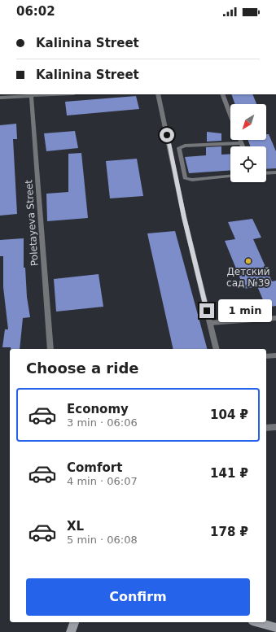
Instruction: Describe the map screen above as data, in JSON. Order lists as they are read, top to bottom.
{
  "streets": {
    "street": ["Poletayeva Street"]
  },
  "places": ["Детский сад №39"],
  "north": "bottom left",
  "page": {
    "status": "06:02",
    "banner": ["Kalinina Street", "Kalinina Street"],
    "bubble": "1 min",
    "heading": "Choose a ride",
    "list": [
      {
        "name": "Economy",
        "note": "3 min · 06:06",
        "value": "104 ₽"
      },
      {
        "name": "Comfort",
        "note": "4 min · 06:07",
        "value": "141 ₽"
      },
      {
        "name": "XL",
        "note": "5 min · 06:08",
        "value": "178 ₽"
      }
    ],
    "buttons": "Confirm"
  }
}
